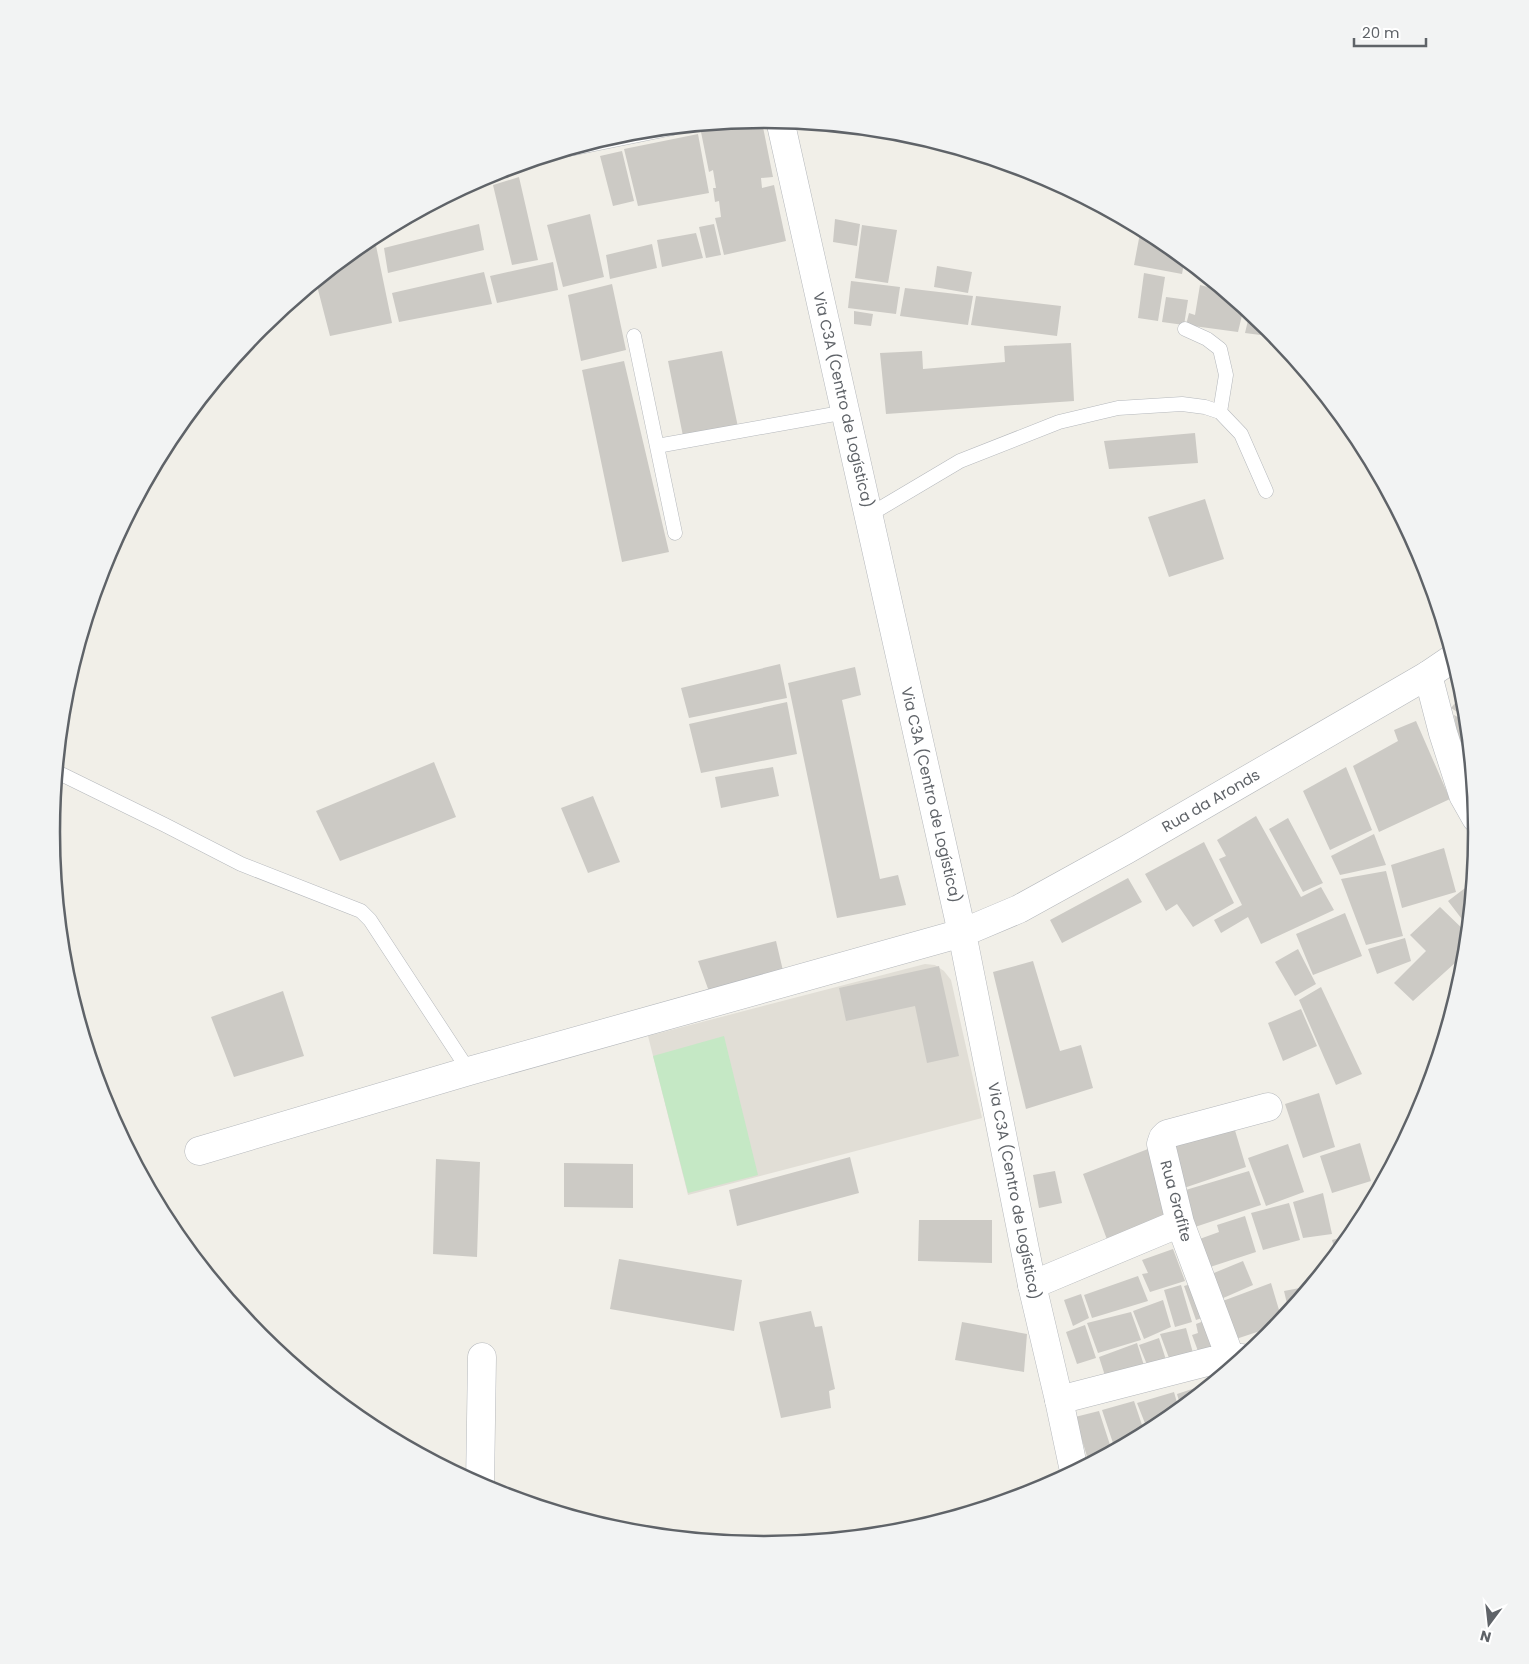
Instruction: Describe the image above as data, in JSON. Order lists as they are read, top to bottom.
{
  "streets": {
    "street": ["Via C3A (Centro de Logística)", "Rua da Aronds", "Rua Grafite"]
  },
  "crossings": [
    ["Via C3A (Centro de Logística)", "Rua da Aronds"]
  ],
  "scale_bar": "20 m",
  "north": "bottom"
}
